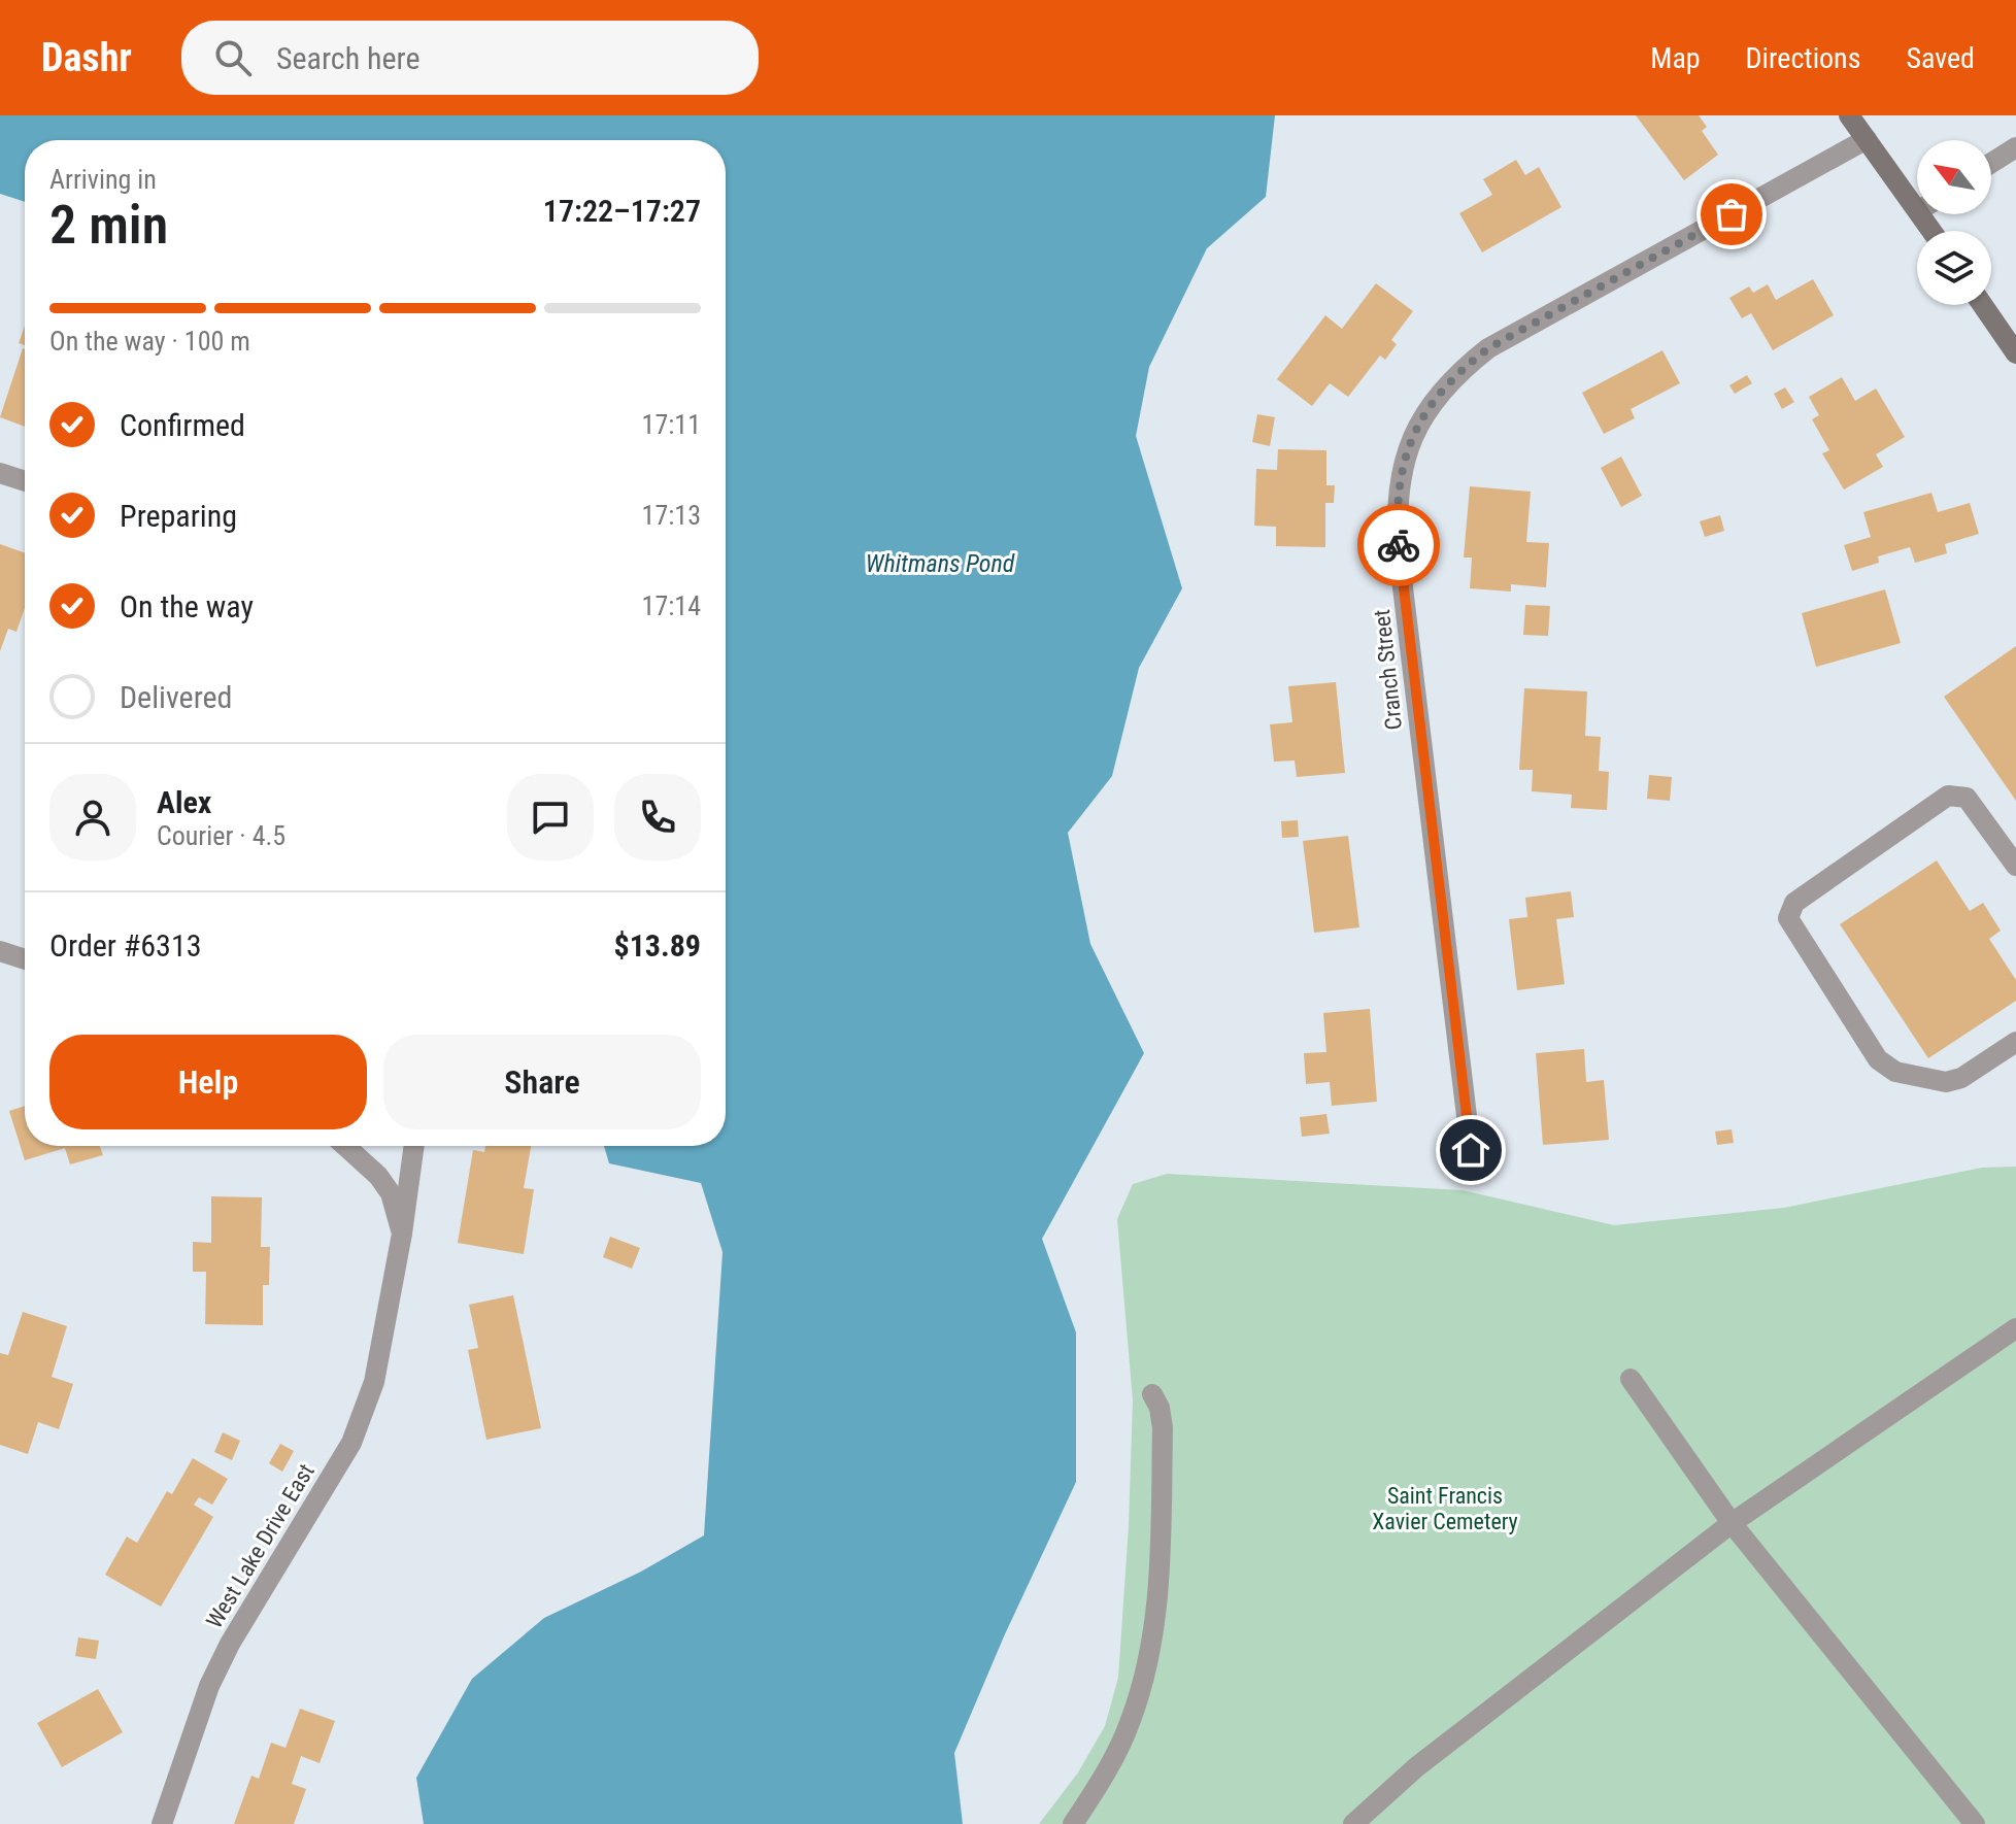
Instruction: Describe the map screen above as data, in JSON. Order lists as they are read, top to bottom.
{
  "streets": {
    "street": ["Cranch Street", "West Lake Drive East"]
  },
  "water": ["Whitmans Pond"],
  "parks": ["Saint Francis Xavier Cemetery"],
  "north": "top left",
  "page": {
    "header": "Dashr",
    "search": "Search here",
    "nav": ["Map", "Directions", "Saved"],
    "heading": ["2 min", "Arriving in", "17:22–17:27"],
    "panel": [
      "Alex",
      "Courier · 4.5",
      "Order #6313",
      "$13.89"
    ],
    "bar": "On the way · 100 m",
    "list": [
      ["Confirmed", "17:11"],
      ["Preparing", "17:13"],
      ["On the way", "17:14"],
      "Delivered"
    ],
    "buttons": ["Help", "Share"]
  }
}
